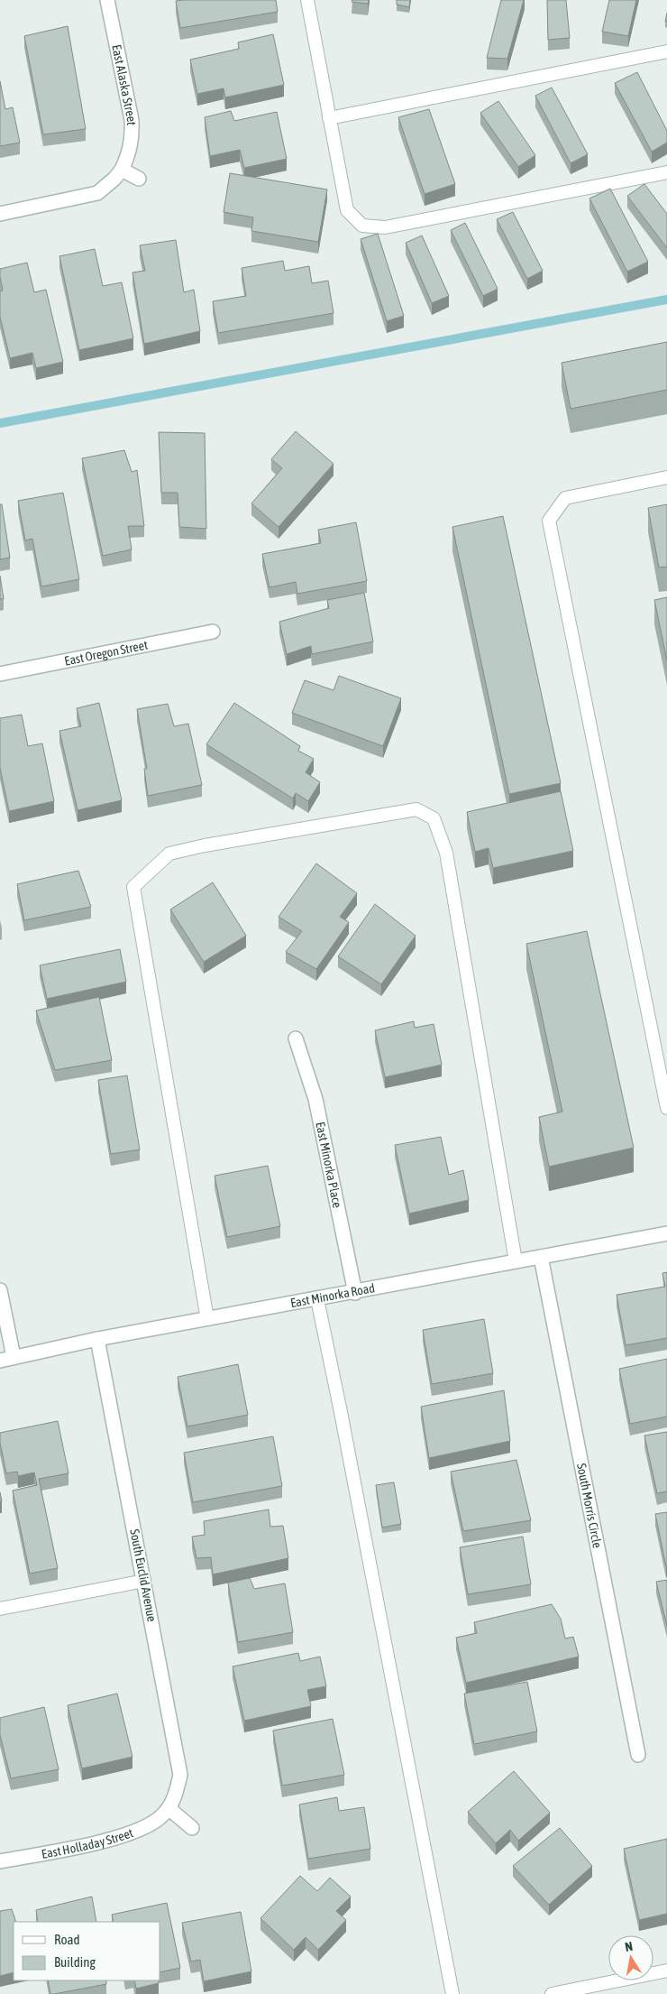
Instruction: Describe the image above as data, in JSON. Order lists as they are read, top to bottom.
{
  "streets": {
    "street": [
      "East Alaska Street",
      "East Oregon Street",
      "East Minorka Place",
      "East Minorka Road",
      "South Morris Circle",
      "South Euclid Avenue",
      "East Holladay Street"
    ]
  },
  "crossings": [
    ["East Minorka Place", "East Minorka Road"],
    ["East Minorka Road", "South Morris Circle"],
    ["East Minorka Road", "South Euclid Avenue"],
    ["South Euclid Avenue", "East Holladay Street"]
  ],
  "legend": ["Road", "Building"],
  "north": "top"
}
